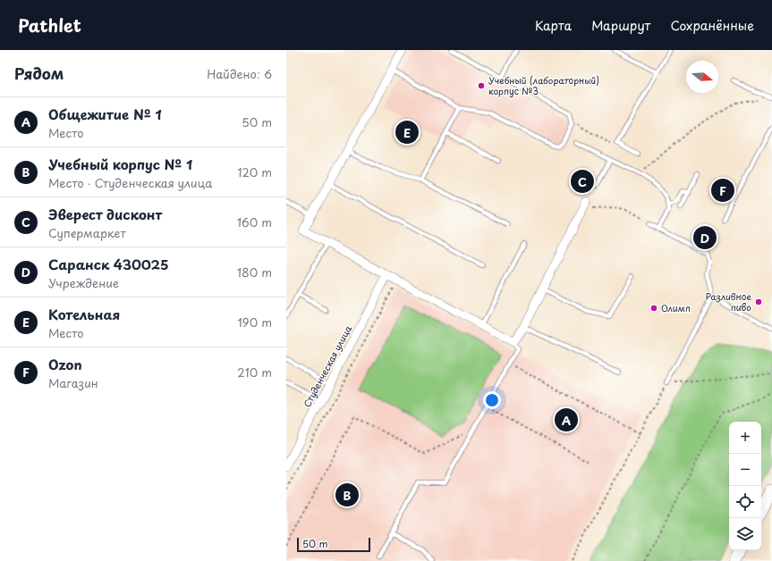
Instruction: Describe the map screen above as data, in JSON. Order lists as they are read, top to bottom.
{
  "streets": {
    "street": ["Студенческая улица"]
  },
  "places": ["Учебный (лабораторный) корпус №3", "Разливное пиво", "Олимп"],
  "scale_bar": "50 m",
  "north": "right",
  "page": {
    "header": "Pathlet",
    "nav": ["Карта", "Маршрут", "Сохранённые"],
    "heading": ["Рядом", "Найдено: 6"],
    "list": [
      {
        "mark": "A",
        "name": "Общежитие № 1",
        "note": "Место",
        "value": "50 m"
      },
      {
        "mark": "B",
        "name": "Учебный корпус № 1",
        "note": "Место · Студенческая улица",
        "value": "120 m"
      },
      {
        "mark": "C",
        "name": "Эверест дисконт",
        "note": "Супермаркет",
        "value": "160 m"
      },
      {
        "mark": "D",
        "name": "Саранск 430025",
        "note": "Учреждение",
        "value": "180 m"
      },
      {
        "mark": "E",
        "name": "Котельная",
        "note": "Место",
        "value": "190 m"
      },
      {
        "mark": "F",
        "name": "Ozon",
        "note": "Магазин",
        "value": "210 m"
      }
    ],
    "pins": [
      "E",
      "C",
      "F",
      "D",
      "A",
      "B"
    ],
    "map_buttons": ["+", "−"],
    "scale": "50 m"
  }
}
